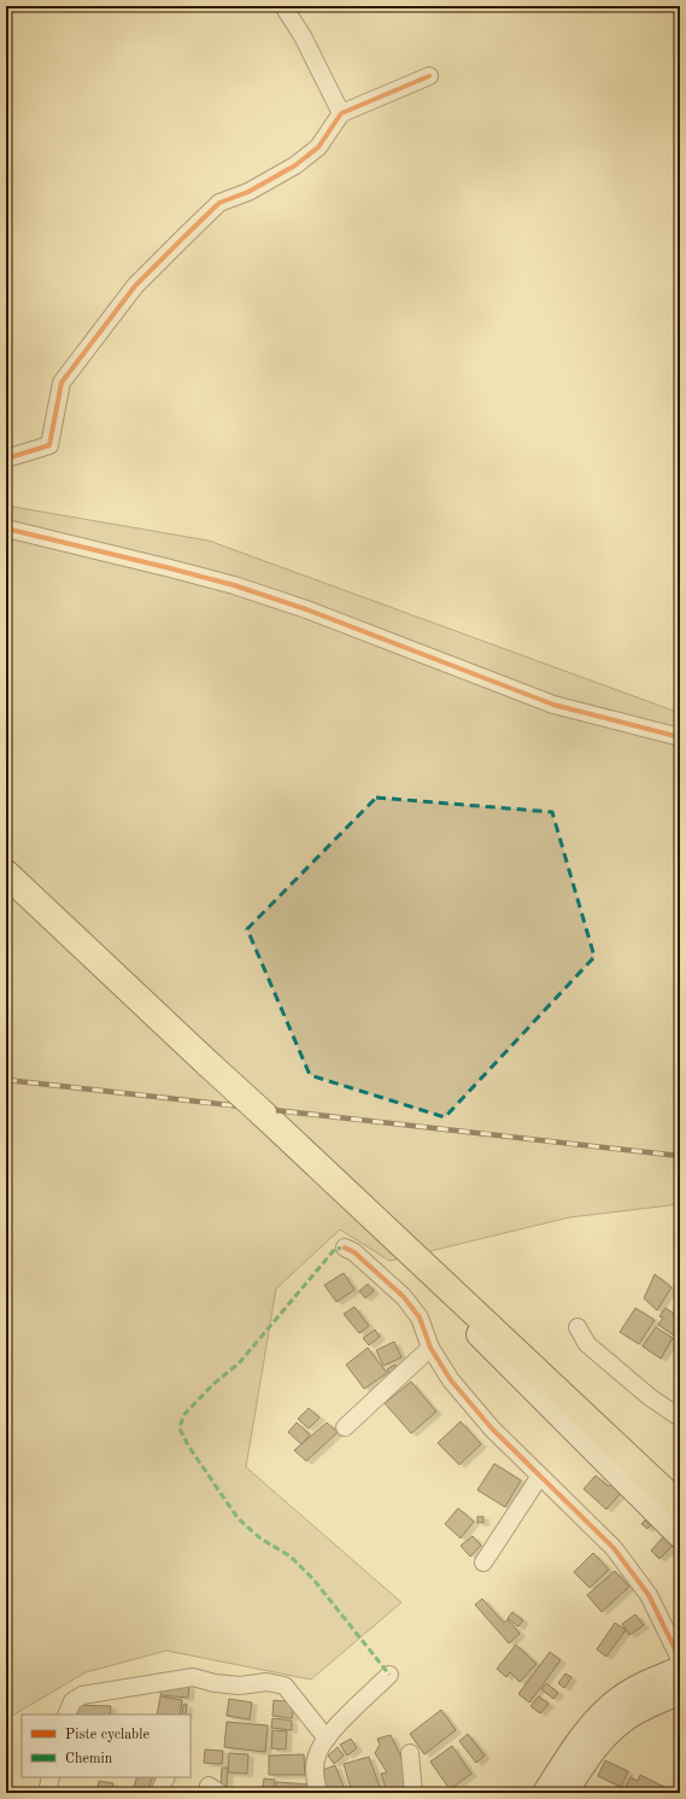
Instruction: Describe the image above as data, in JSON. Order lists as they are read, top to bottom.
{
  "legend": ["Piste cyclable", "Chemin"]
}
